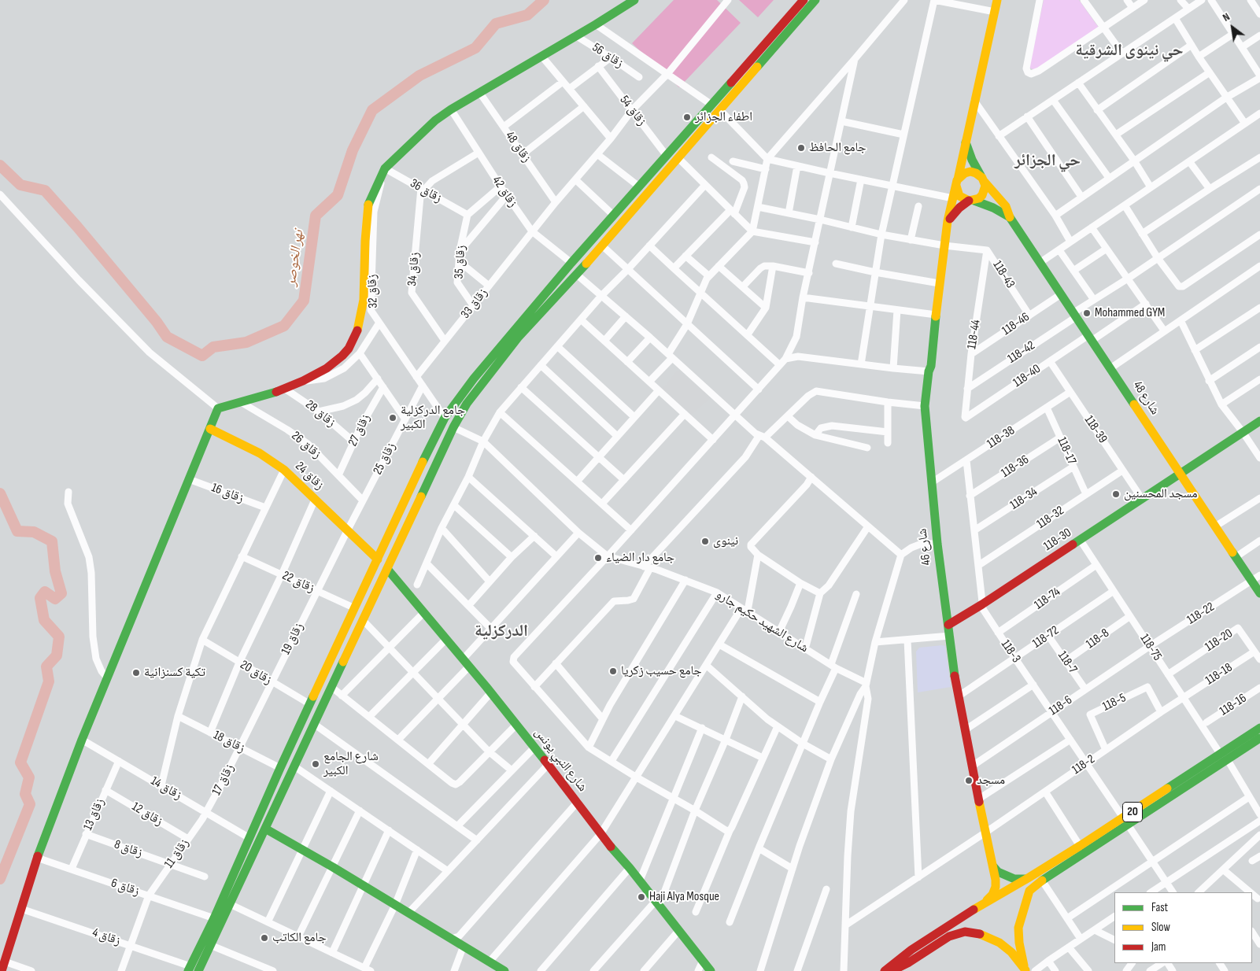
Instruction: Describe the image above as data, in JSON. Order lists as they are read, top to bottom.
{
  "streets": {
    "main road": [
      "شارع 48",
      "زقاق 24",
      "118-30",
      "شارع 46",
      "شارع النبي يونس",
      "20"
    ],
    "street": [
      "زقاق 56",
      "زقاق 54",
      "زقاق 48",
      "زقاق 36",
      "زقاق 42",
      "زقاق 35",
      "زقاق 34",
      "118-43",
      "زقاق 32",
      "زقاق 33",
      "118-46",
      "118-44",
      "118-42",
      "118-40",
      "زقاق 28",
      "118-39",
      "زقاق 27",
      "118-38",
      "زقاق 26",
      "118-17",
      "زقاق 25",
      "118-36",
      "زقاق 16",
      "118-34",
      "118-32",
      "زقاق 22",
      "118-74",
      "118-22",
      "شارع الشهيد حكيم جارو",
      "118-72",
      "زقاق 19",
      "118-8",
      "118-20",
      "118-75",
      "118-3",
      "118-7",
      "زقاق 20",
      "118-18",
      "118-5",
      "118-16",
      "118-6",
      "زقاق 18",
      "118-2",
      "زقاق 17",
      "زقاق 14",
      "زقاق 13",
      "زقاق 12",
      "زقاق 8",
      "زقاق 11",
      "زقاق 6",
      "زقاق 4"
    ]
  },
  "crossings": [
    ["زقاق 54", "زقاق 33"],
    ["زقاق 48", "زقاق 33"],
    ["زقاق 36", "زقاق 35"],
    ["زقاق 36", "زقاق 34"],
    ["زقاق 36", "زقاق 32"],
    ["زقاق 42", "زقاق 33"],
    ["زقاق 35", "زقاق 33"],
    ["زقاق 34", "زقاق 33"],
    ["118-43", "118-46"],
    ["118-43", "118-44"],
    ["118-43", "شارع 46"],
    ["زقاق 32", "زقاق 33"],
    ["زقاق 32", "زقاق 25"],
    ["118-46", "118-44"],
    ["118-46", "شارع 48"],
    ["118-44", "118-42"],
    ["118-44", "118-40"],
    ["118-42", "شارع 48"],
    ["118-40", "شارع 48"],
    ["118-40", "118-39"],
    ["شارع 48", "118-30"],
    ["شارع 48", "شارع 46"],
    ["شارع 48", "118-22"],
    ["زقاق 28", "زقاق 27"],
    ["118-39", "118-38"],
    ["118-39", "118-32"],
    ["118-39", "118-30"],
    ["زقاق 27", "زقاق 26"],
    ["118-38", "118-17"],
    ["118-38", "شارع 46"],
    ["118-38", "118-3"],
    ["زقاق 26", "زقاق 25"],
    ["118-17", "118-36"],
    ["118-17", "118-34"],
    ["118-17", "118-32"],
    ["زقاق 25", "زقاق 24"],
    ["زقاق 25", "زقاق 19"],
    ["118-36", "118-3"],
    ["زقاق 24", "زقاق 19"],
    ["118-34", "118-3"],
    ["118-32", "118-3"],
    ["118-30", "شارع 46"],
    ["118-30", "118-75"],
    ["118-30", "118-3"],
    ["شارع 46", "118-72"],
    ["شارع 46", "118-6"],
    ["شارع 46", "118-2"],
    ["شارع 46", "20"],
    ["زقاق 22", "زقاق 19"],
    ["118-74", "118-75"],
    ["118-74", "118-3"],
    ["118-22", "118-75"],
    ["118-22", "118-6"],
    ["118-72", "118-75"],
    ["118-72", "118-3"],
    ["118-72", "118-7"],
    ["زقاق 19", "زقاق 20"],
    ["زقاق 19", "زقاق 18"],
    ["زقاق 19", "زقاق 17"],
    ["118-8", "118-75"],
    ["118-8", "118-7"],
    ["118-20", "118-75"],
    ["118-20", "118-18"],
    ["118-75", "118-18"],
    ["118-75", "118-6"],
    ["118-75", "118-2"],
    ["118-75", "20"],
    ["118-3", "118-6"],
    ["118-3", "118-2"],
    ["118-3", "20"],
    ["118-7", "118-6"],
    ["118-18", "118-2"],
    ["118-5", "118-2"],
    ["زقاق 18", "زقاق 17"],
    ["زقاق 17", "زقاق 14"],
    ["زقاق 17", "زقاق 11"],
    ["زقاق 14", "زقاق 13"],
    ["زقاق 14", "زقاق 11"],
    ["زقاق 13", "زقاق 12"],
    ["زقاق 13", "زقاق 8"],
    ["زقاق 13", "زقاق 6"],
    ["زقاق 12", "زقاق 11"],
    ["زقاق 8", "زقاق 11"],
    ["زقاق 11", "زقاق 6"],
    ["زقاق 11", "زقاق 4"]
  ],
  "districts": ["حي نينوى الشرقية", "حي الجزائر", "الدركزلية"],
  "water": ["نهر الخوصر"],
  "places": [
    "اطفاء الجزائر",
    "جامع الحافظ",
    "Mohammed GYM",
    "جامع الدركزلية الكبير",
    "مسجد المحسنين",
    "نينوى",
    "جامع دار الضياء",
    "جامع حسيب زكريا",
    "تكية كسنزانية",
    "شارع الجامع الكبير",
    "مسجد",
    "Haji Alya Mosque",
    "جامع الكاتب"
  ],
  "legend": ["Fast", "Slow", "Jam"],
  "north": "top left"
}
